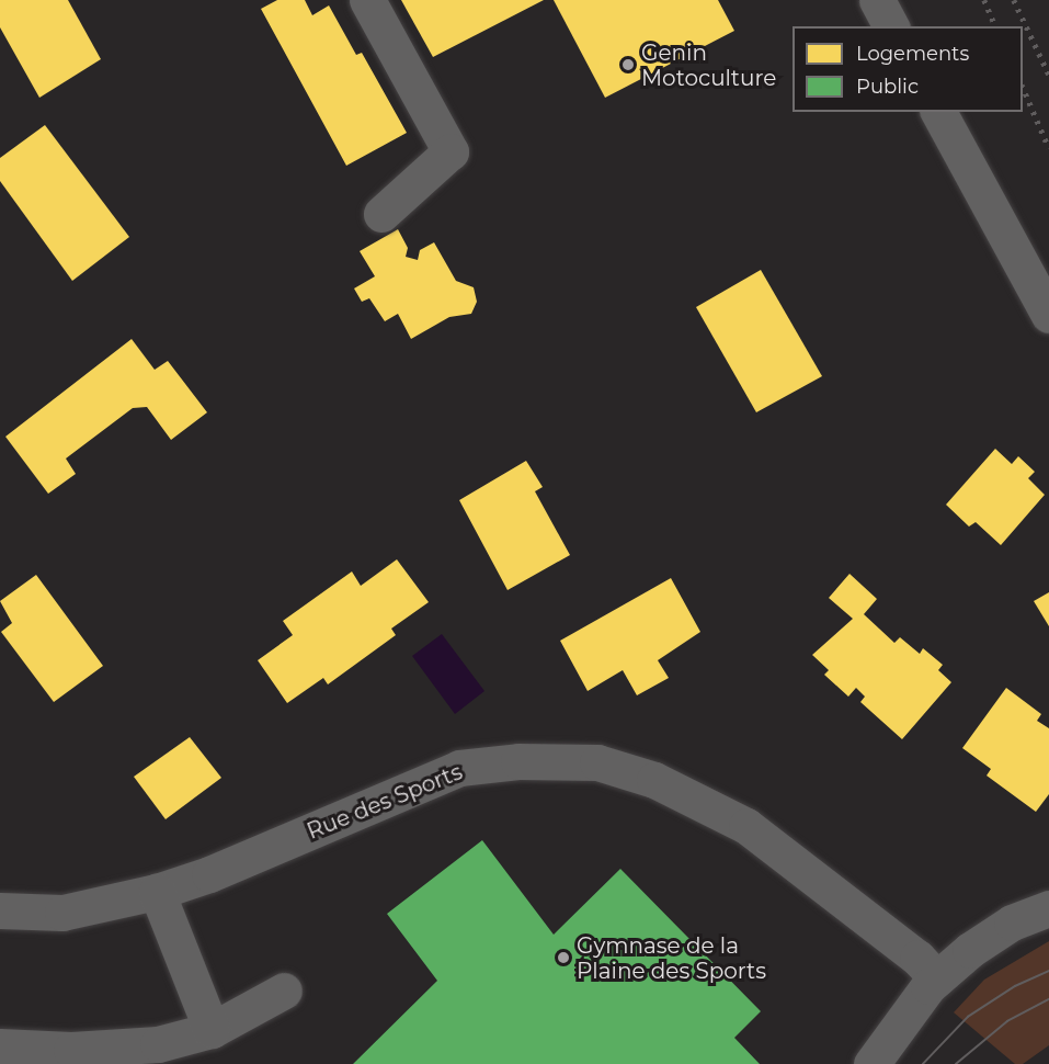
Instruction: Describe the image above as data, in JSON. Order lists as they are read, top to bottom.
{
  "streets": {
    "street": ["Rue des Sports"]
  },
  "places": ["Genin Motoculture", "Gymnase de la Plaine des Sports"],
  "legend": ["Logements", "Public"]
}
